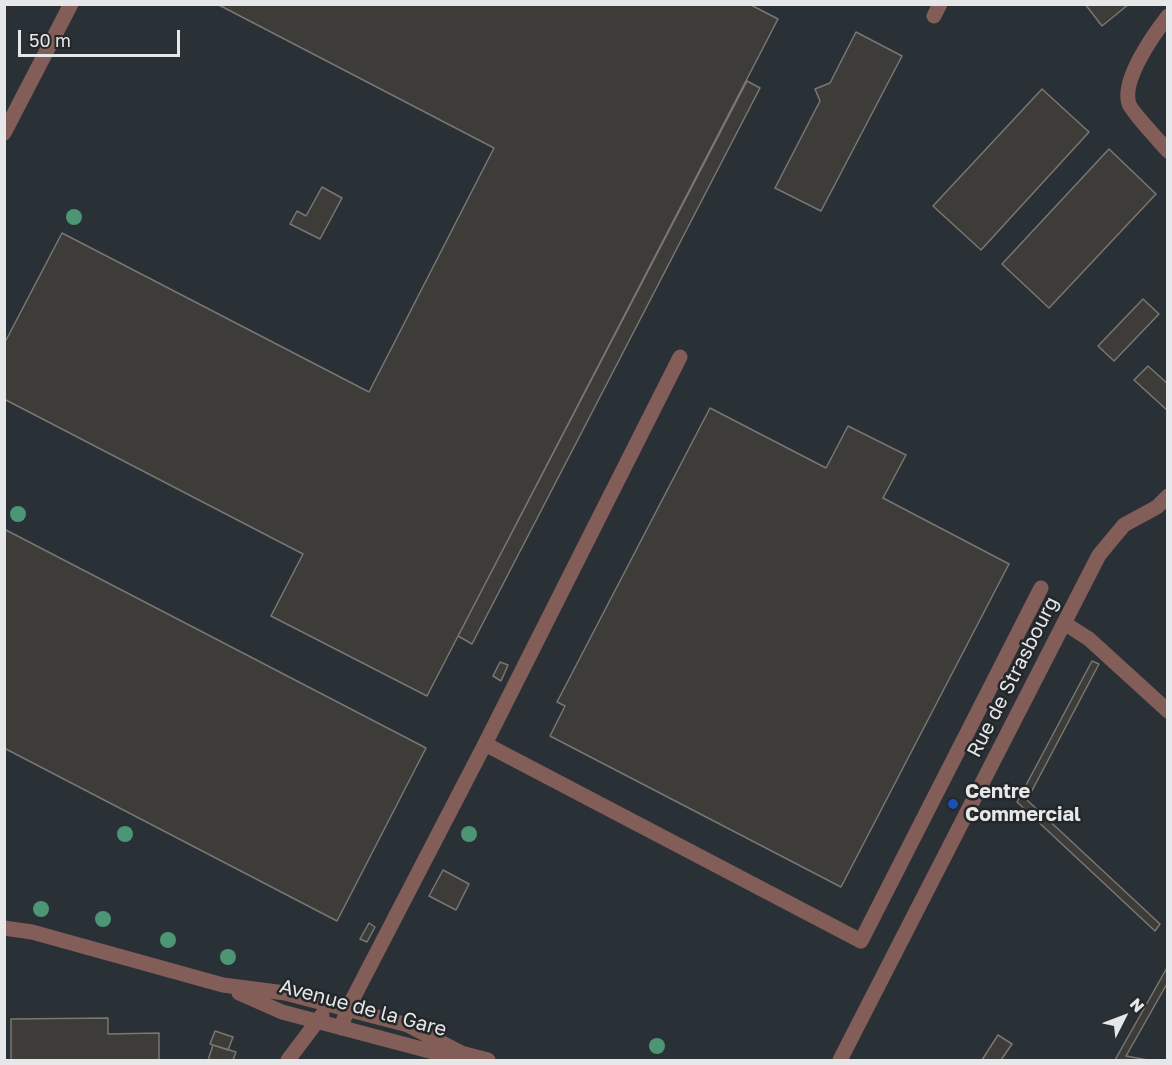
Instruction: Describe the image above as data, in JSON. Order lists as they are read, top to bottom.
{
  "streets": {
    "street": ["Rue de Strasbourg", "Avenue de la Gare"]
  },
  "places": ["Centre Commercial"],
  "scale_bar": "50 m",
  "north": "top right"
}
